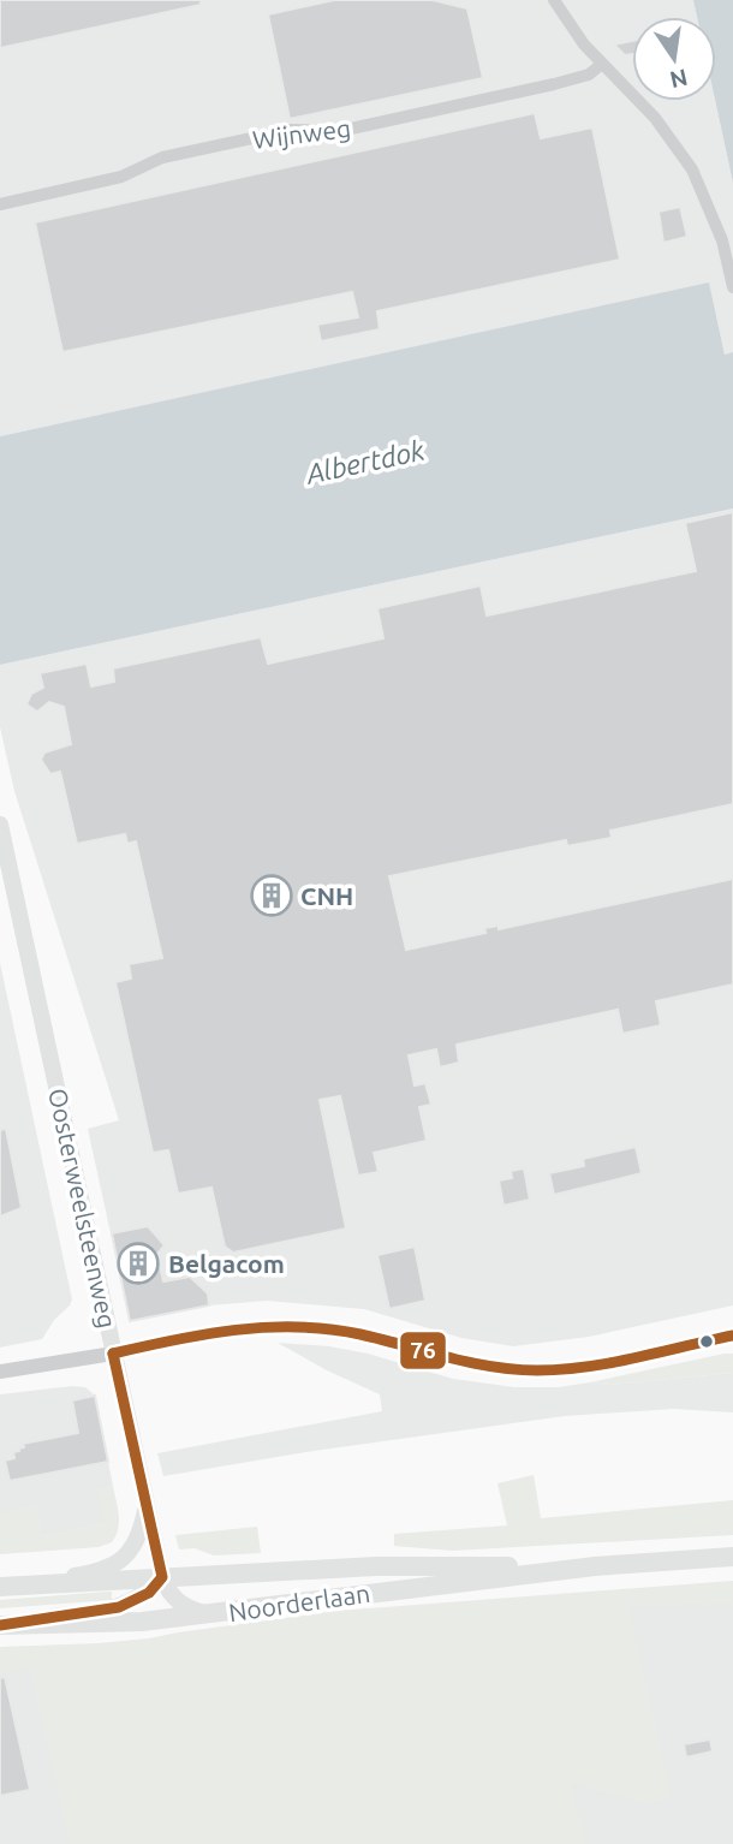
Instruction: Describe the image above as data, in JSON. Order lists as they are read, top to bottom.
{
  "streets": {
    "main road": ["Oosterweelsteenweg", "Noorderlaan"],
    "street": ["Wijnweg"]
  },
  "crossings": [
    ["Oosterweelsteenweg", "Noorderlaan"]
  ],
  "water": ["Albertdok"],
  "places": {
    "building": ["CNH", "Belgacom"]
  },
  "lines": ["transit line 76"],
  "north": "bottom"
}
